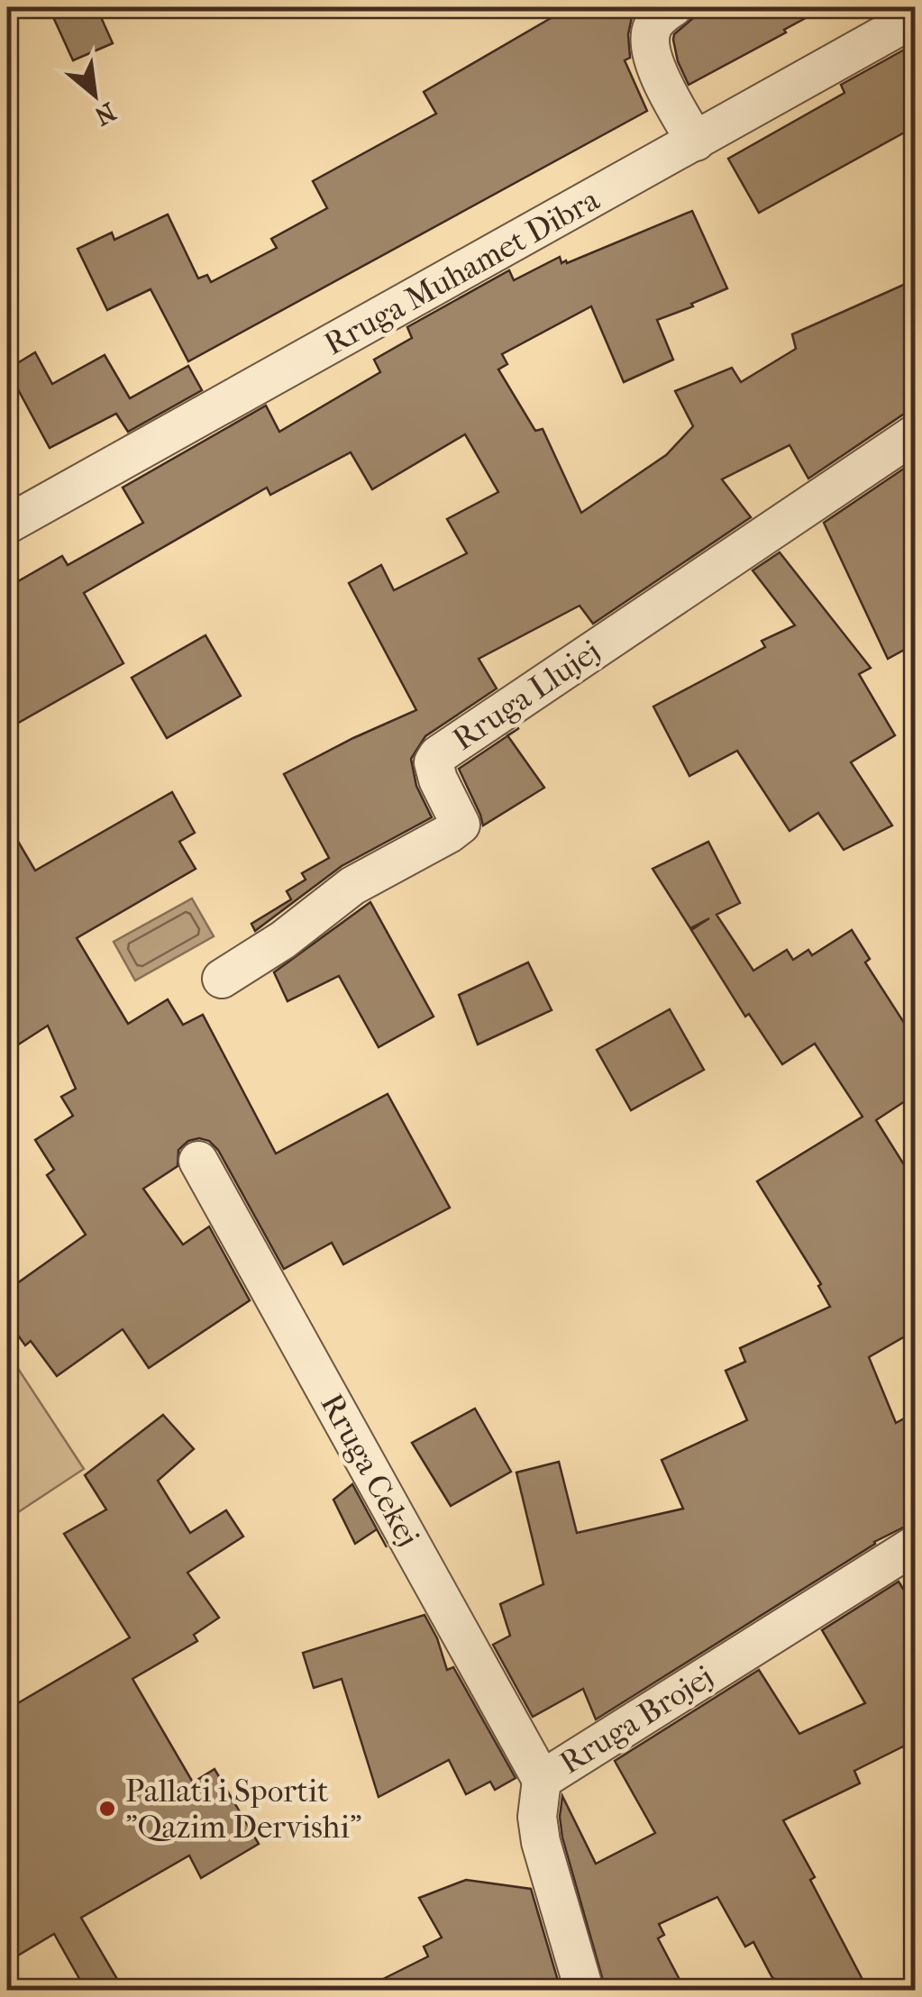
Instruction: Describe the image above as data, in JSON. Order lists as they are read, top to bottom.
{
  "streets": {
    "street": [
      "Rruga Muhamet Dibra",
      "Rruga Llujej",
      "Rruga Cekej",
      "Rruga Brojej"
    ]
  },
  "crossings": [
    ["Rruga Cekej", "Rruga Brojej"]
  ],
  "places": ["Pallati i Sportit \"Qazim Dervishi\""],
  "north": "bottom right"
}
